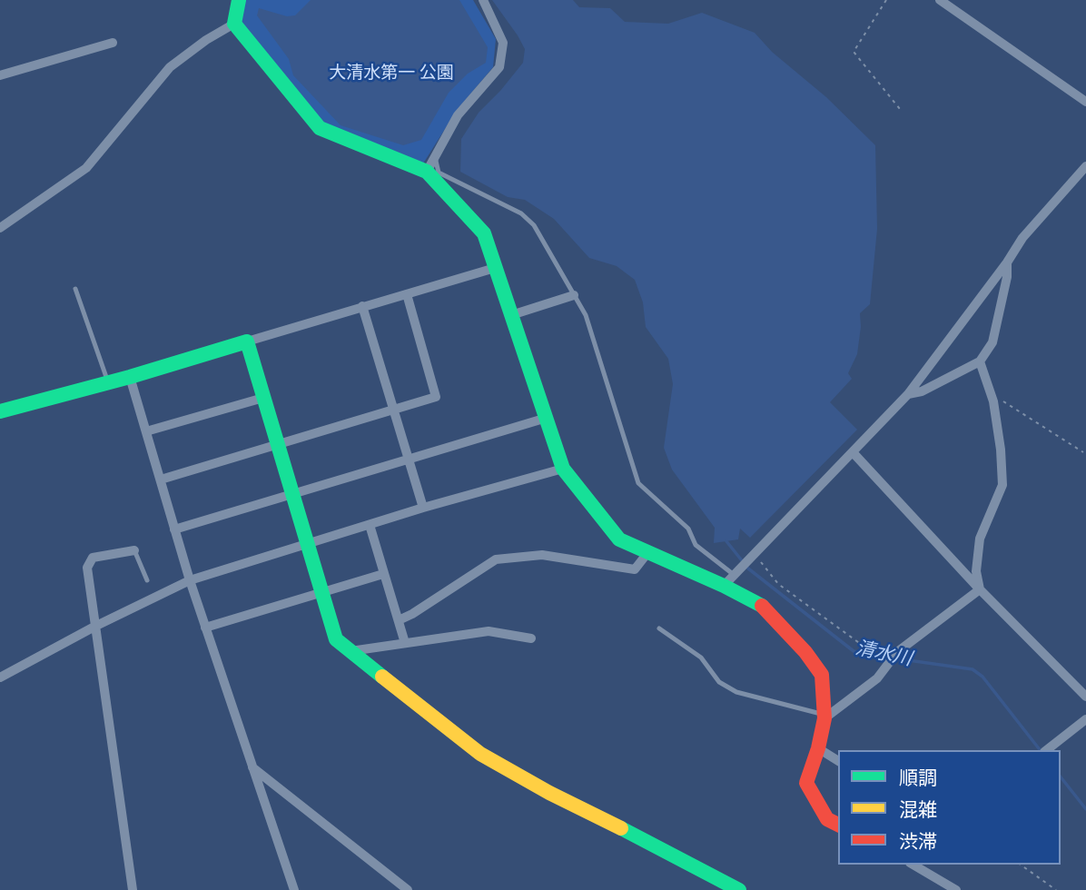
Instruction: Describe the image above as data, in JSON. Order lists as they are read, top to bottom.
{
  "water": ["清水川"],
  "parks": ["大清水第一 公園"],
  "legend": ["順調", "混雑", "渋滞"]
}
